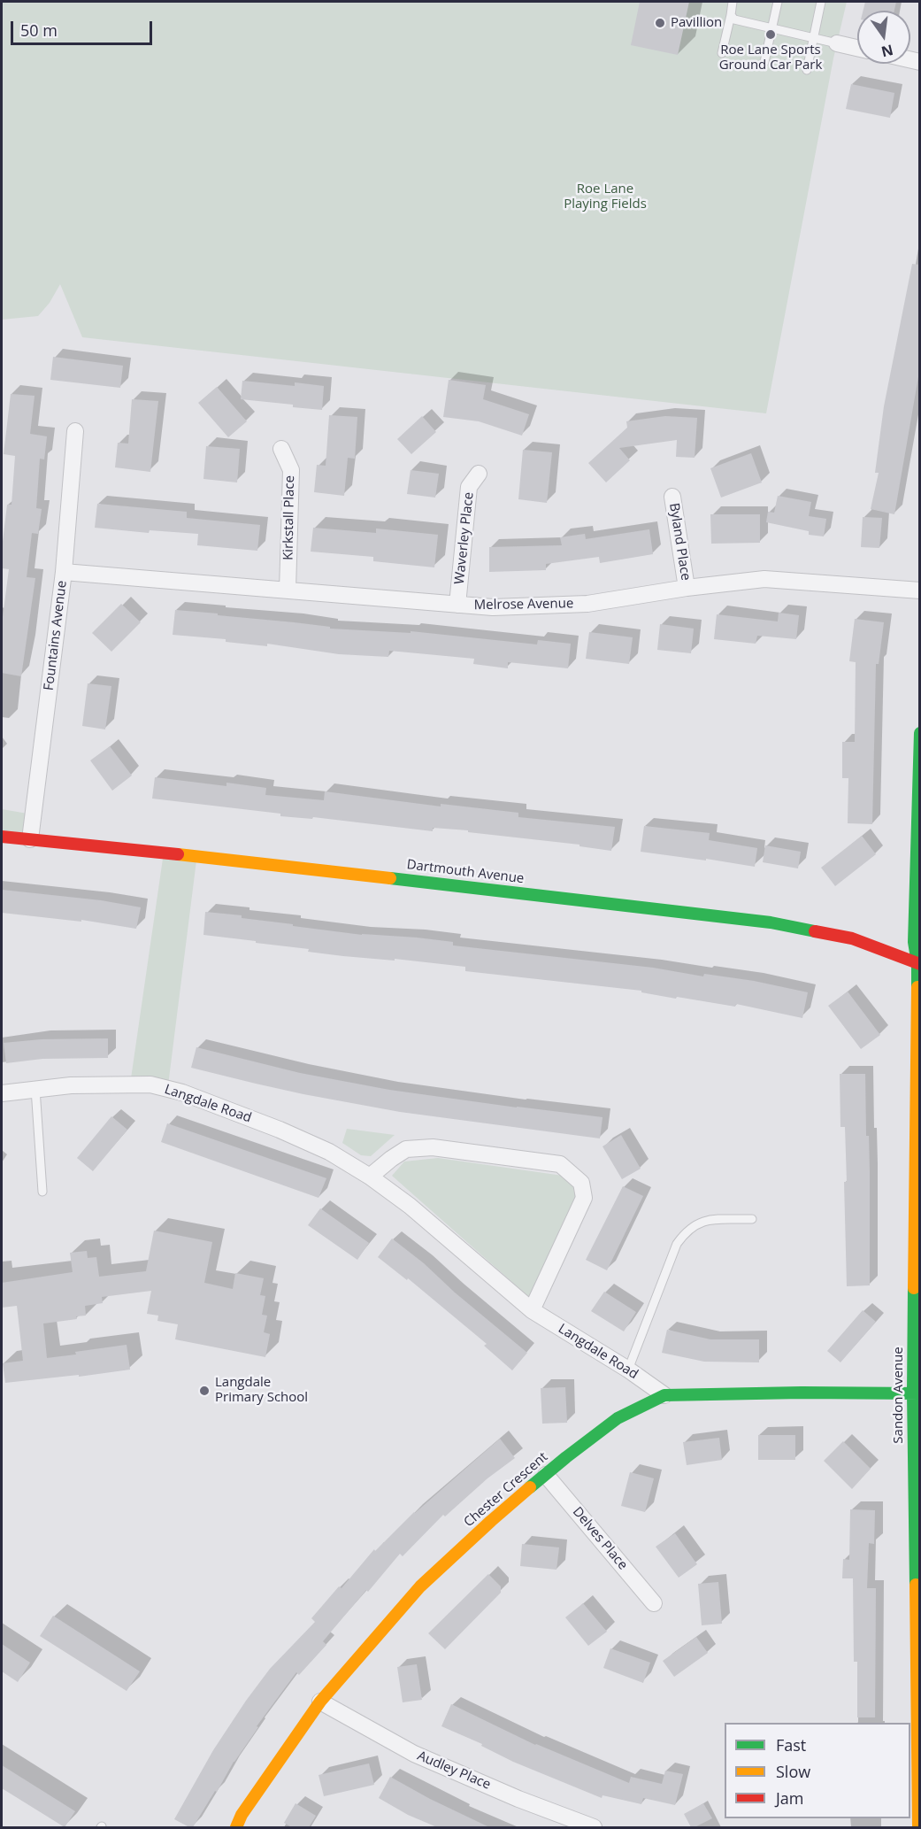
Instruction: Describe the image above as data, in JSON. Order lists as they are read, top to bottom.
{
  "streets": {
    "street": [
      "Kirkstall Place",
      "Waverley Place",
      "Byland Place",
      "Melrose Avenue",
      "Fountains Avenue",
      "Dartmouth Avenue",
      "Langdale Road",
      "Sandon Avenue",
      "Chester Crescent",
      "Delves Place",
      "Audley Place"
    ]
  },
  "crossings": [
    ["Kirkstall Place", "Melrose Avenue"],
    ["Waverley Place", "Melrose Avenue"],
    ["Byland Place", "Melrose Avenue"],
    ["Melrose Avenue", "Fountains Avenue"],
    ["Fountains Avenue", "Dartmouth Avenue"],
    ["Dartmouth Avenue", "Sandon Avenue"],
    ["Langdale Road", "Chester Crescent"],
    ["Sandon Avenue", "Chester Crescent"],
    ["Chester Crescent", "Delves Place"],
    ["Chester Crescent", "Audley Place"]
  ],
  "parks": ["Roe Lane Playing Fields"],
  "places": ["Pavillion", "Roe Lane Sports Ground Car Park", "Langdale Primary School"],
  "legend": ["Fast", "Slow", "Jam"],
  "scale_bar": "50 m",
  "north": "bottom"
}
